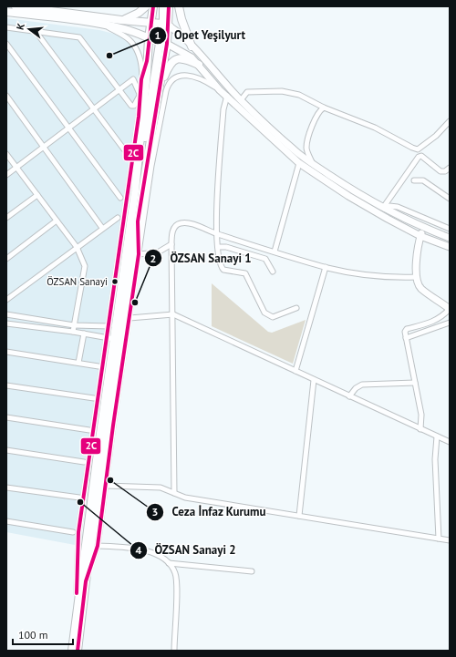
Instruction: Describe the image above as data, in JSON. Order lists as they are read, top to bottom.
{
  "places": [
    "Opet Yeşilyurt",
    "ÖZSAN Sanayi",
    "ÖZSAN Sanayi 1",
    "Ceza İnfaz Kurumu",
    "ÖZSAN Sanayi 2"
  ],
  "lines": ["transit line 2C"],
  "scale_bar": "100 m",
  "north": "left"
}
